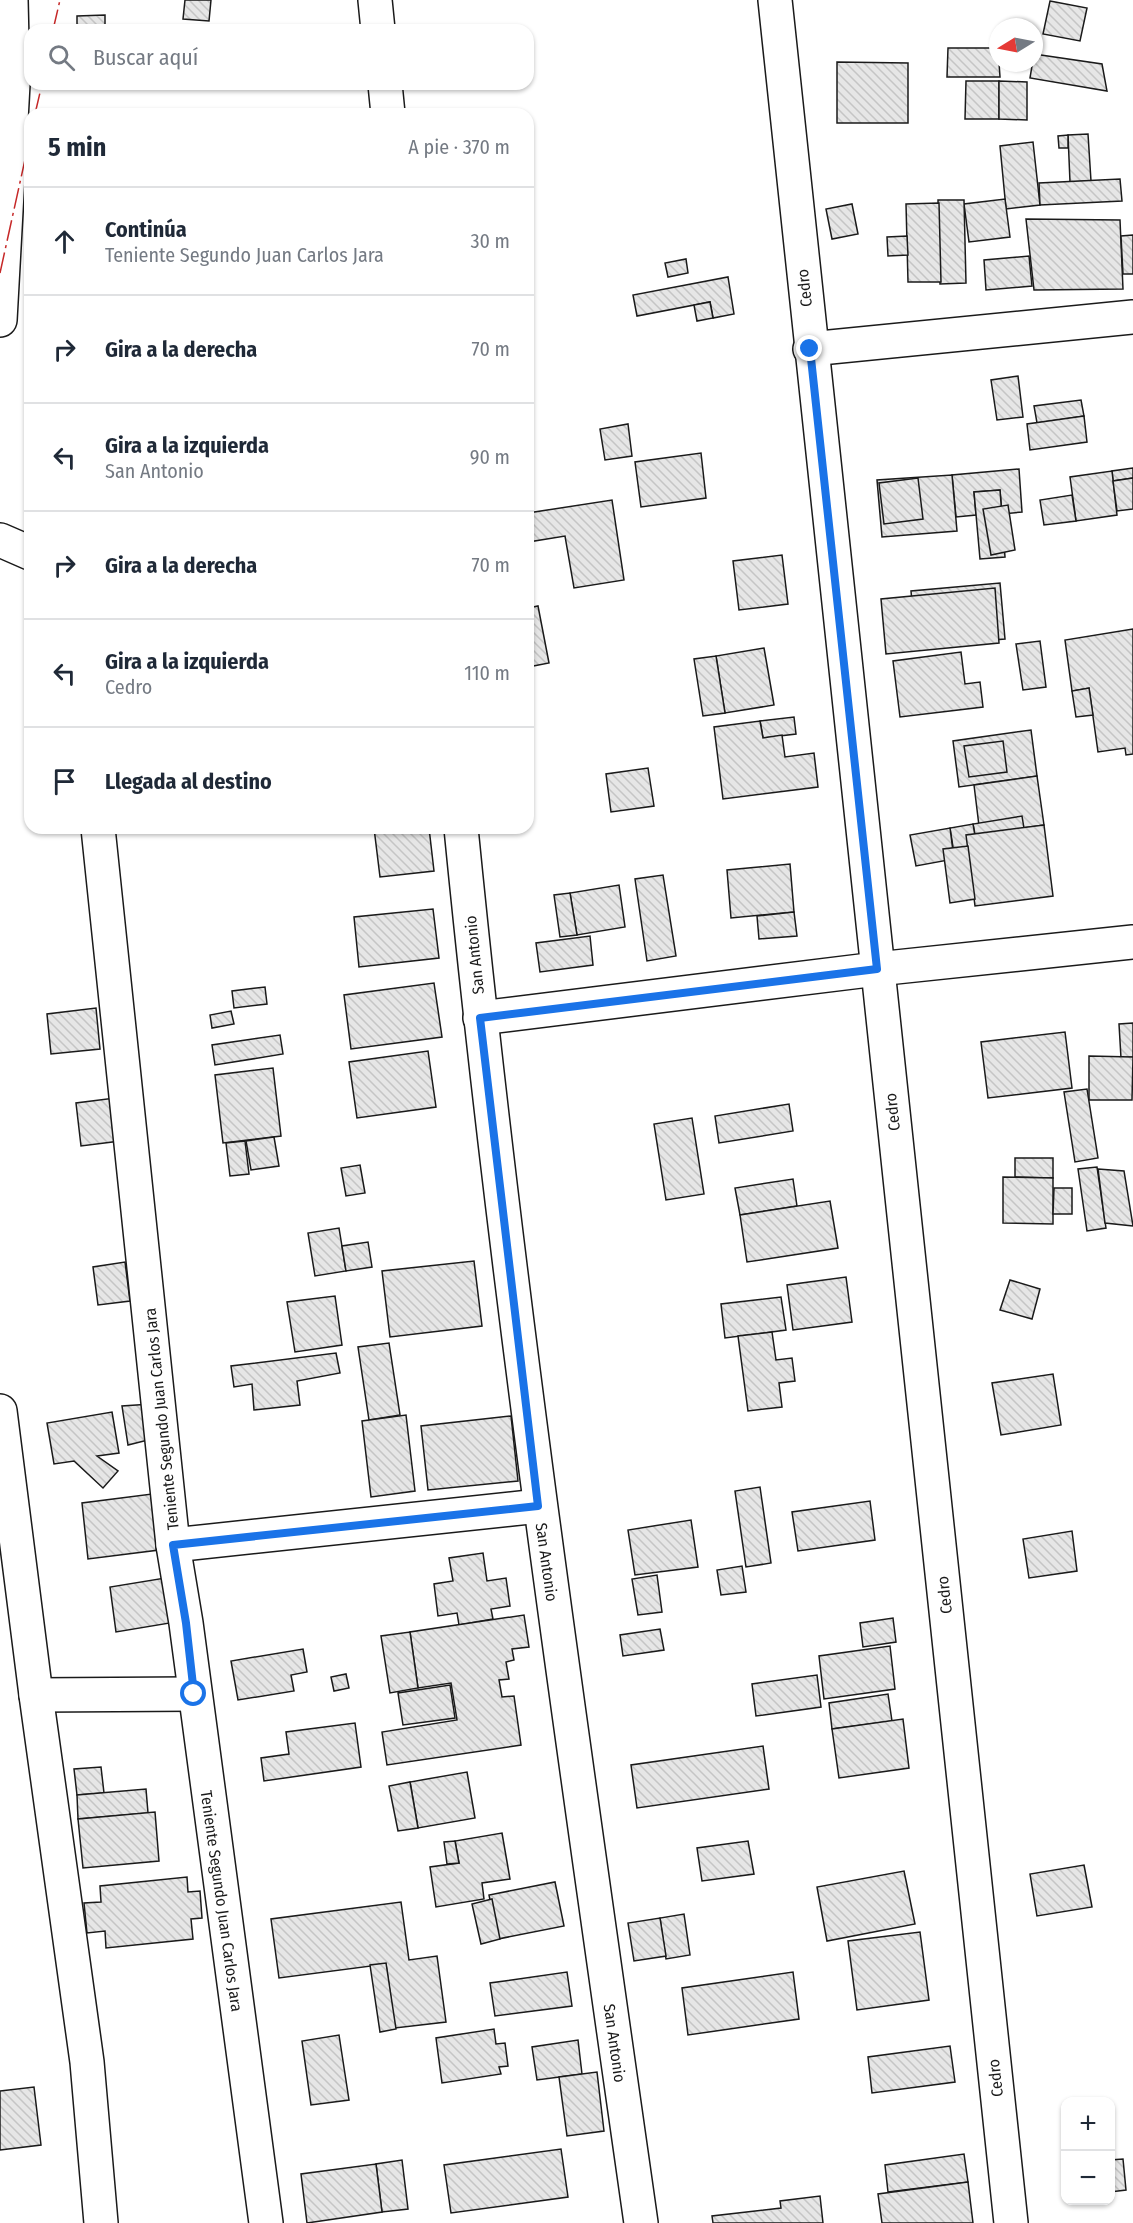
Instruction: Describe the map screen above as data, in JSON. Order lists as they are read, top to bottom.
{
  "streets": {
    "street": ["Cedro", "San Antonio", "Teniente Segundo Juan Carlos Jara"]
  },
  "north": "left",
  "page": {
    "search": "Buscar aquí",
    "heading": ["5 min", "A pie · 370 m"],
    "list": [
      ["Continúa", "Teniente Segundo Juan Carlos Jara", "30 m"],
      ["Gira a la derecha", "70 m"],
      ["Gira a la izquierda", "San Antonio", "90 m"],
      ["Gira a la derecha", "70 m"],
      ["Gira a la izquierda", "Cedro", "110 m"],
      "Llegada al destino"
    ],
    "map_buttons": ["+", "−"]
  }
}
